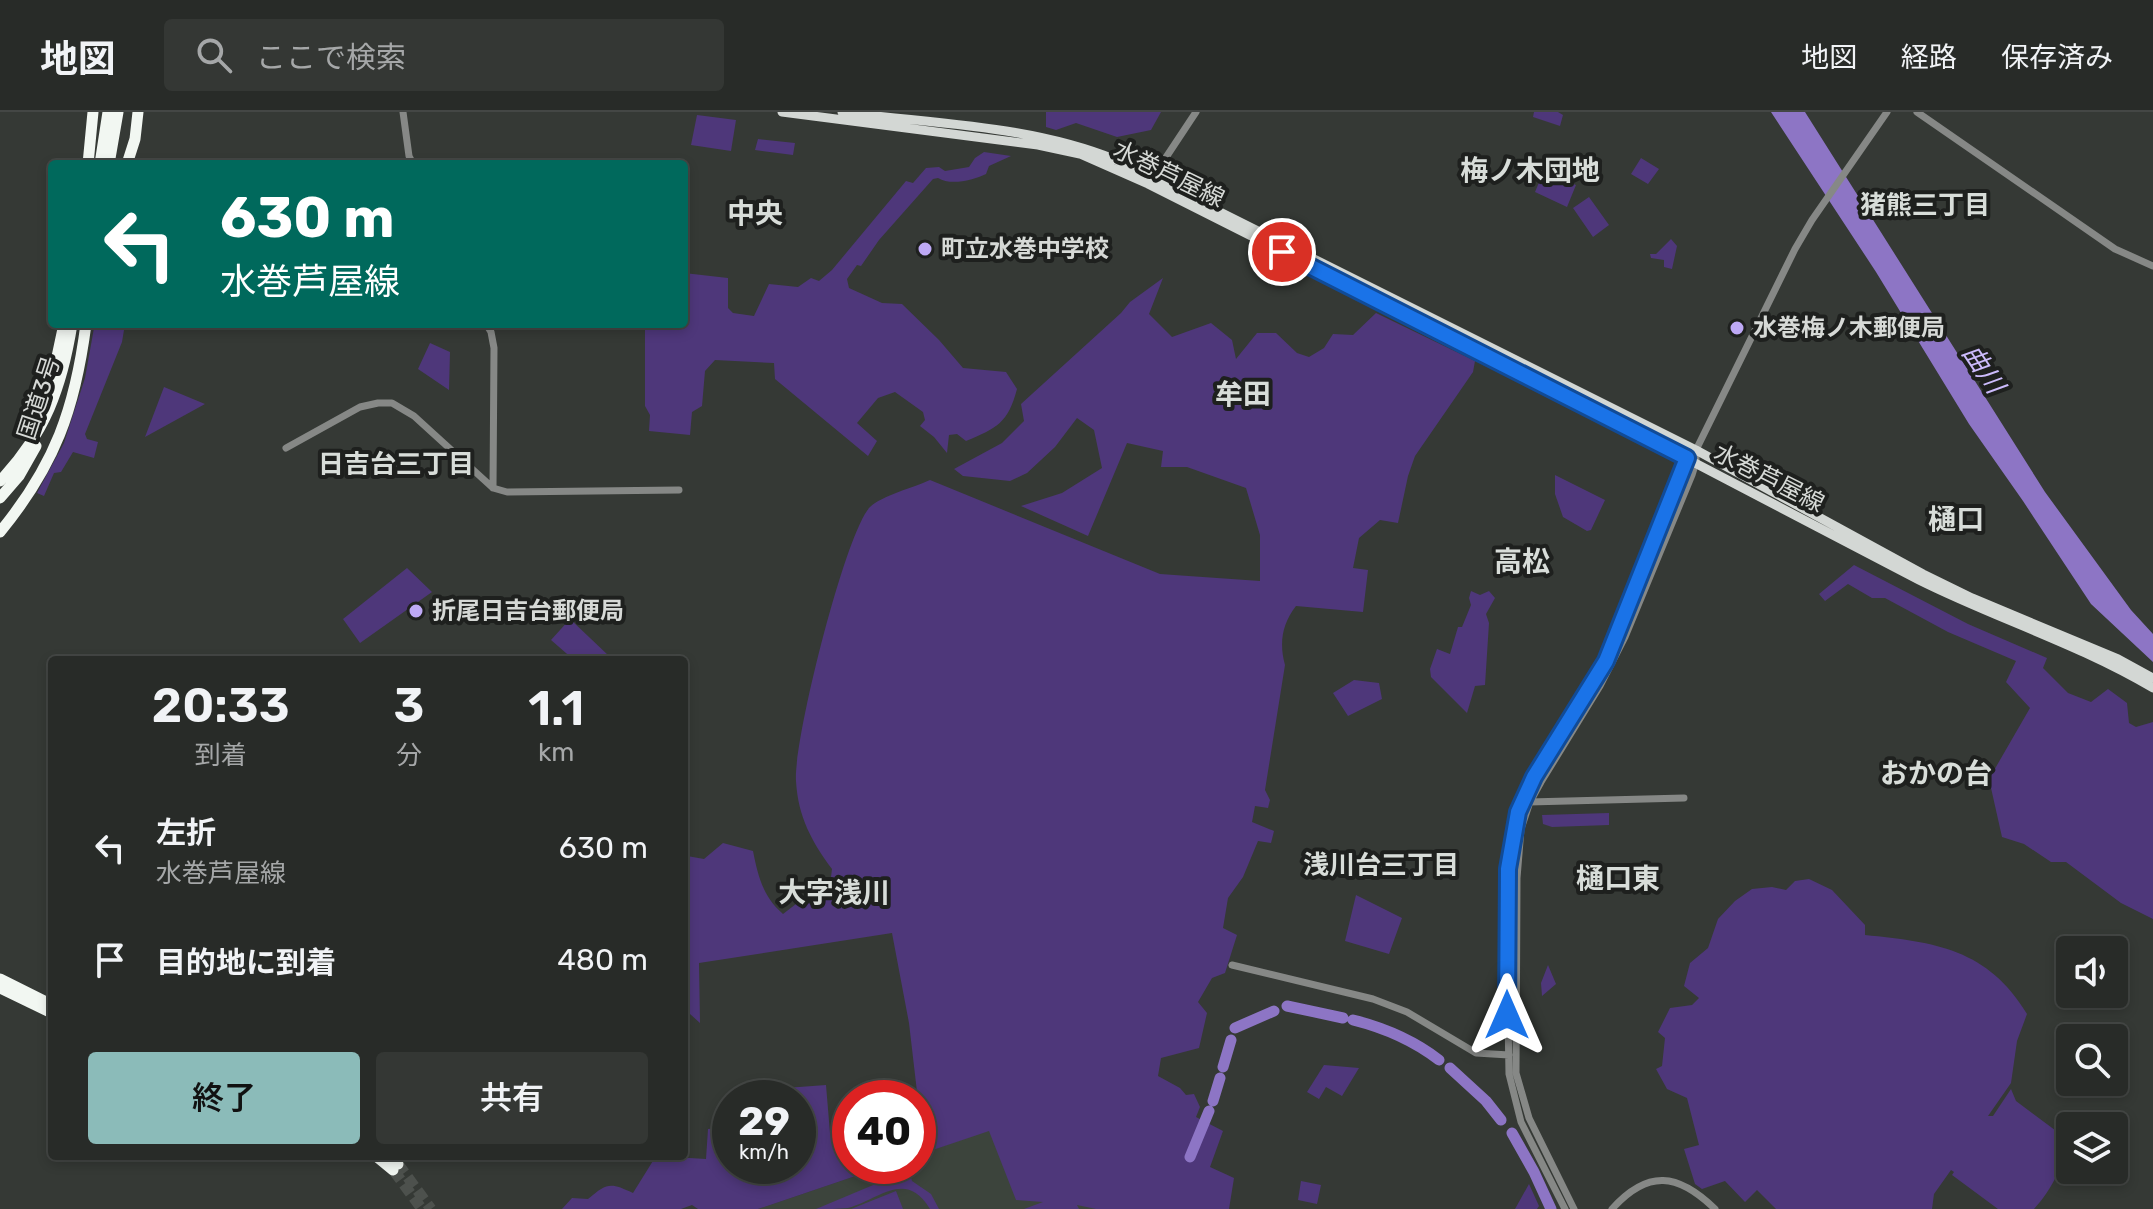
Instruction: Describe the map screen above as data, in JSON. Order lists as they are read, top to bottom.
{
  "streets": {
    "highway": ["国道3号"],
    "main road": ["水巻芦屋線"]
  },
  "districts": [
    "梅ノ木団地",
    "猪熊三丁目",
    "中央",
    "牟田",
    "日吉台三丁目",
    "樋口",
    "高松",
    "おかの台",
    "浅川台三丁目",
    "樋口東",
    "大字浅川"
  ],
  "water": ["曲川"],
  "places": ["町立水巻中学校", "水巻梅ノ木郵便局", "折尾日吉台郵便局"],
  "page": {
    "header": "地図",
    "search": "ここで検索",
    "nav": ["地図", "経路", "保存済み"],
    "turn": ["630 m", "水巻芦屋線"],
    "eta": [
      "20:33",
      "到着",
      "3",
      "分",
      "1.1",
      "km"
    ],
    "list": [
      {
        "name": "左折",
        "note": "水巻芦屋線",
        "value": "630 m"
      },
      {
        "name": "目的地に到着",
        "value": "480 m"
      }
    ],
    "buttons": ["終了", "共有"],
    "speed": "29 km/h",
    "limit": "40"
  }
}
